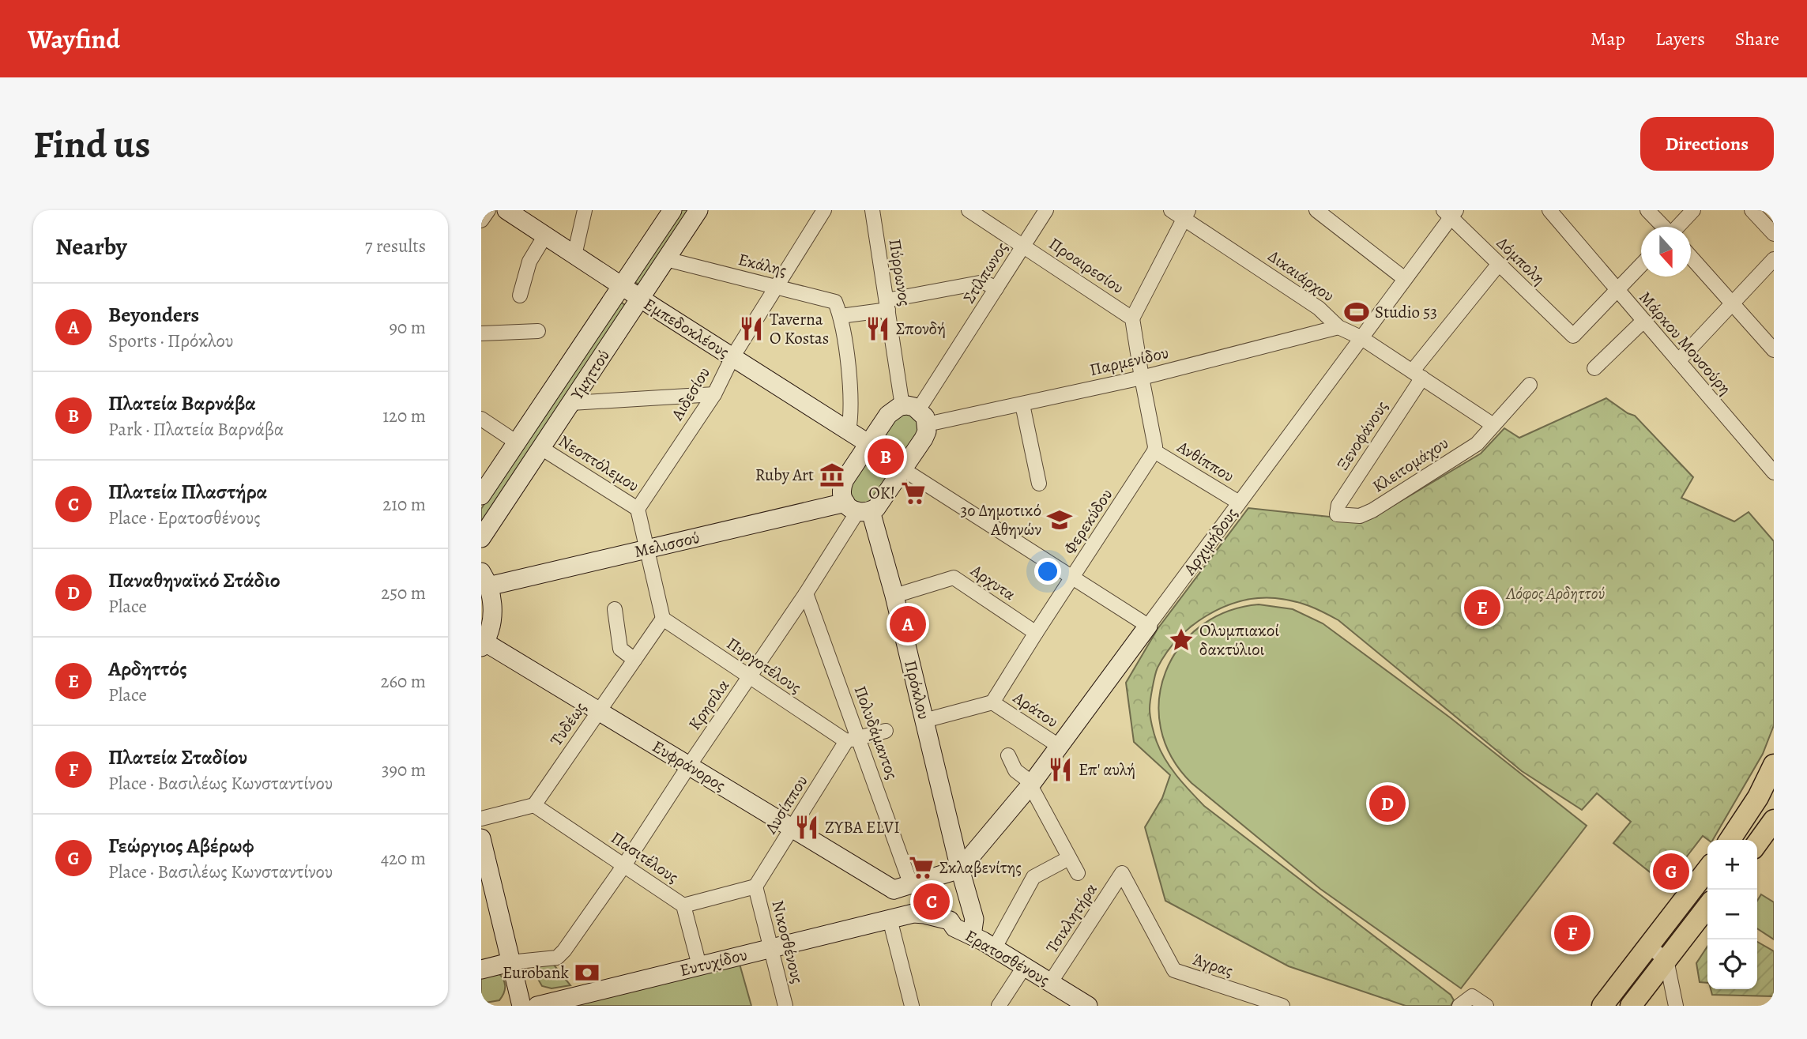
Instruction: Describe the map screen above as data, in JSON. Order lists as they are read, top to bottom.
{
  "streets": {
    "street": [
      "Δόμπολη",
      "Εκάλης",
      "Προαιρεσίου",
      "Πύρρωνος",
      "Στίλπωνος",
      "Δικαιάρχου",
      "Εμπεδοκλέους",
      "Μάρκου Μουσούρη",
      "Παρμενίδου",
      "Υμηττού",
      "Αιδεσίου",
      "Ξενοφάνους",
      "Ανθίππου",
      "Νεοπτόλεμου",
      "Κλειτομάχου",
      "Φερεκύδου",
      "Αρχιμήδους",
      "Μελισσού",
      "Αρχυτα",
      "Πυργοτέλους",
      "Πρόκλου",
      "Κρησίλα",
      "Αράτου",
      "Τυδέως",
      "Πολυδάμαντος",
      "Ευφράνορος",
      "Λυσίππου",
      "Πασιτέλους",
      "Τσικλητήρα",
      "Νικοσθένους",
      "Ερατοσθένους",
      "Ευτυχίδου",
      "Άγρας"
    ]
  },
  "crossings": [
    ["Δόμπολη", "Μάρκου Μουσούρη"],
    ["Δόμπολη", "Ξενοφάνους"],
    ["Δόμπολη", "Αρχιμήδους"],
    ["Εκάλης", "Υμηττού"],
    ["Εκάλης", "Αιδεσίου"],
    ["Προαιρεσίου", "Στίλπωνος"],
    ["Πύρρωνος", "Στίλπωνος"],
    ["Πύρρωνος", "Παρμενίδου"],
    ["Στίλπωνος", "Παρμενίδου"],
    ["Δικαιάρχου", "Παρμενίδου"],
    ["Δικαιάρχου", "Ξενοφάνους"],
    ["Δικαιάρχου", "Κλειτομάχου"],
    ["Δικαιάρχου", "Αρχιμήδους"],
    ["Εμπεδοκλέους", "Υμηττού"],
    ["Εμπεδοκλέους", "Αιδεσίου"],
    ["Υμηττού", "Νεοπτόλεμου"],
    ["Αιδεσίου", "Νεοπτόλεμου"],
    ["Ξενοφάνους", "Κλειτομάχου"],
    ["Ανθίππου", "Φερεκύδου"],
    ["Ανθίππου", "Αρχιμήδους"],
    ["Φερεκύδου", "Αρχυτα"],
    ["Φερεκύδου", "Αράτου"],
    ["Αρχιμήδους", "Πρόκλου"],
    ["Αρχιμήδους", "Αράτου"],
    ["Μελισσού", "Πρόκλου"],
    ["Μελισσού", "Κρησίλα"],
    ["Αρχυτα", "Πρόκλου"],
    ["Πυργοτέλους", "Κρησίλα"],
    ["Πυργοτέλους", "Τυδέως"],
    ["Πυργοτέλους", "Πολυδάμαντος"],
    ["Πυργοτέλους", "Λυσίππου"],
    ["Πρόκλου", "Κρησίλα"],
    ["Πρόκλου", "Ερατοσθένους"],
    ["Κρησίλα", "Πολυδάμαντος"],
    ["Κρησίλα", "Ευφράνορος"],
    ["Κρησίλα", "Πασιτέλους"],
    ["Τυδέως", "Ευφράνορος"],
    ["Τυδέως", "Πασιτέλους"],
    ["Πολυδάμαντος", "Ευφράνορος"],
    ["Πολυδάμαντος", "Λυσίππου"],
    ["Ευφράνορος", "Λυσίππου"],
    ["Λυσίππου", "Νικοσθένους"],
    ["Πασιτέλους", "Ευτυχίδου"],
    ["Τσικλητήρα", "Ερατοσθένους"],
    ["Τσικλητήρα", "Άγρας"],
    ["Νικοσθένους", "Ευτυχίδου"],
    ["Ερατοσθένους", "Ευτυχίδου"]
  ],
  "parks": ["Λόφος Αρδηττού"],
  "places": {
    "sports": ["Studio 53"],
    "restaurant": [
      "Taverna O Kostas",
      "Σπονδή",
      "Επ' αυλή",
      "ΖΥΒΑ ELVI"
    ],
    "museum": ["Ruby Art"],
    "supermarket": ["OK!", "Σκλαβενίτης"],
    "school or university": ["3ο Δημοτικό Αθηνών"],
    "place": ["Ολυμπιακοί δακτύλιοι"],
    "bank": ["Eurobank"]
  },
  "north": "bottom",
  "page": {
    "header": "Wayfind",
    "nav": ["Map", "Layers", "Share"],
    "buttons": "Directions",
    "title": "Find us",
    "heading": ["Nearby", "7 results"],
    "list": [
      {
        "mark": "A",
        "name": "Beyonders",
        "note": "Sports · Πρόκλου",
        "value": "90 m"
      },
      {
        "mark": "B",
        "name": "Πλατεία Βαρνάβα",
        "note": "Park · Πλατεία Βαρνάβα",
        "value": "120 m"
      },
      {
        "mark": "C",
        "name": "Πλατεία Πλαστήρα",
        "note": "Place · Ερατοσθένους",
        "value": "210 m"
      },
      {
        "mark": "D",
        "name": "Παναθηναϊκό Στάδιο",
        "note": "Place",
        "value": "250 m"
      },
      {
        "mark": "E",
        "name": "Αρδηττός",
        "note": "Place",
        "value": "260 m"
      },
      {
        "mark": "F",
        "name": "Πλατεία Σταδίου",
        "note": "Place · Βασιλέως Κωνσταντίνου",
        "value": "390 m"
      },
      {
        "mark": "G",
        "name": "Γεώργιος Αβέρωφ",
        "note": "Place · Βασιλέως Κωνσταντίνου",
        "value": "420 m"
      }
    ],
    "pins": [
      "B",
      "E",
      "A",
      "D",
      "G",
      "C",
      "F"
    ],
    "map_buttons": ["+", "−"]
  }
}
